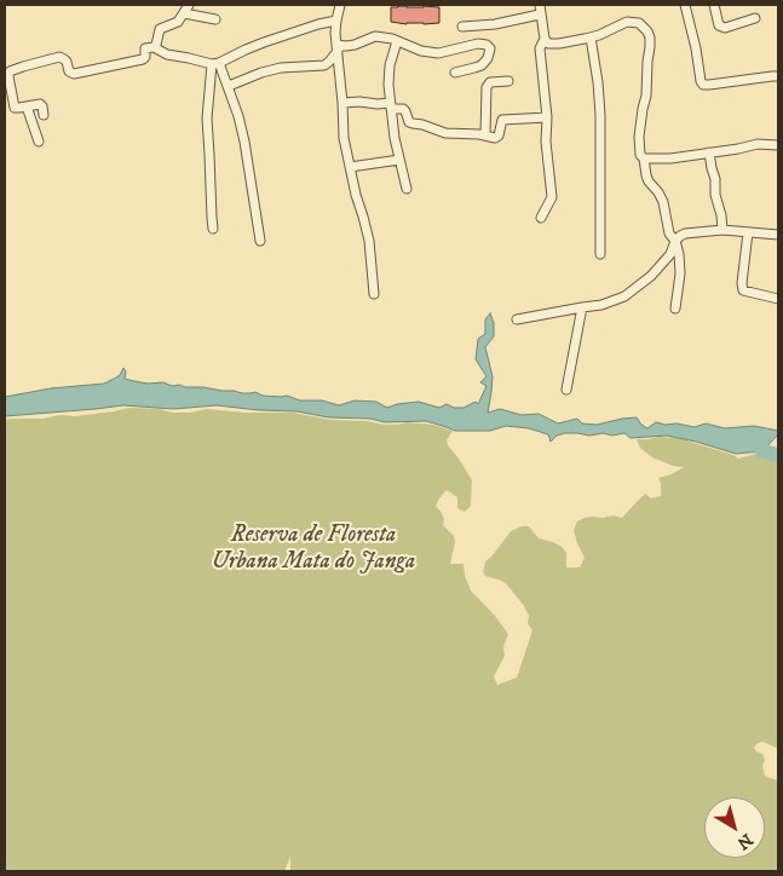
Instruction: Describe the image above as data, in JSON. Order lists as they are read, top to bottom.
{
  "parks": ["Reserva de Floresta Urbana Mata do Janga"],
  "north": "bottom right"
}
